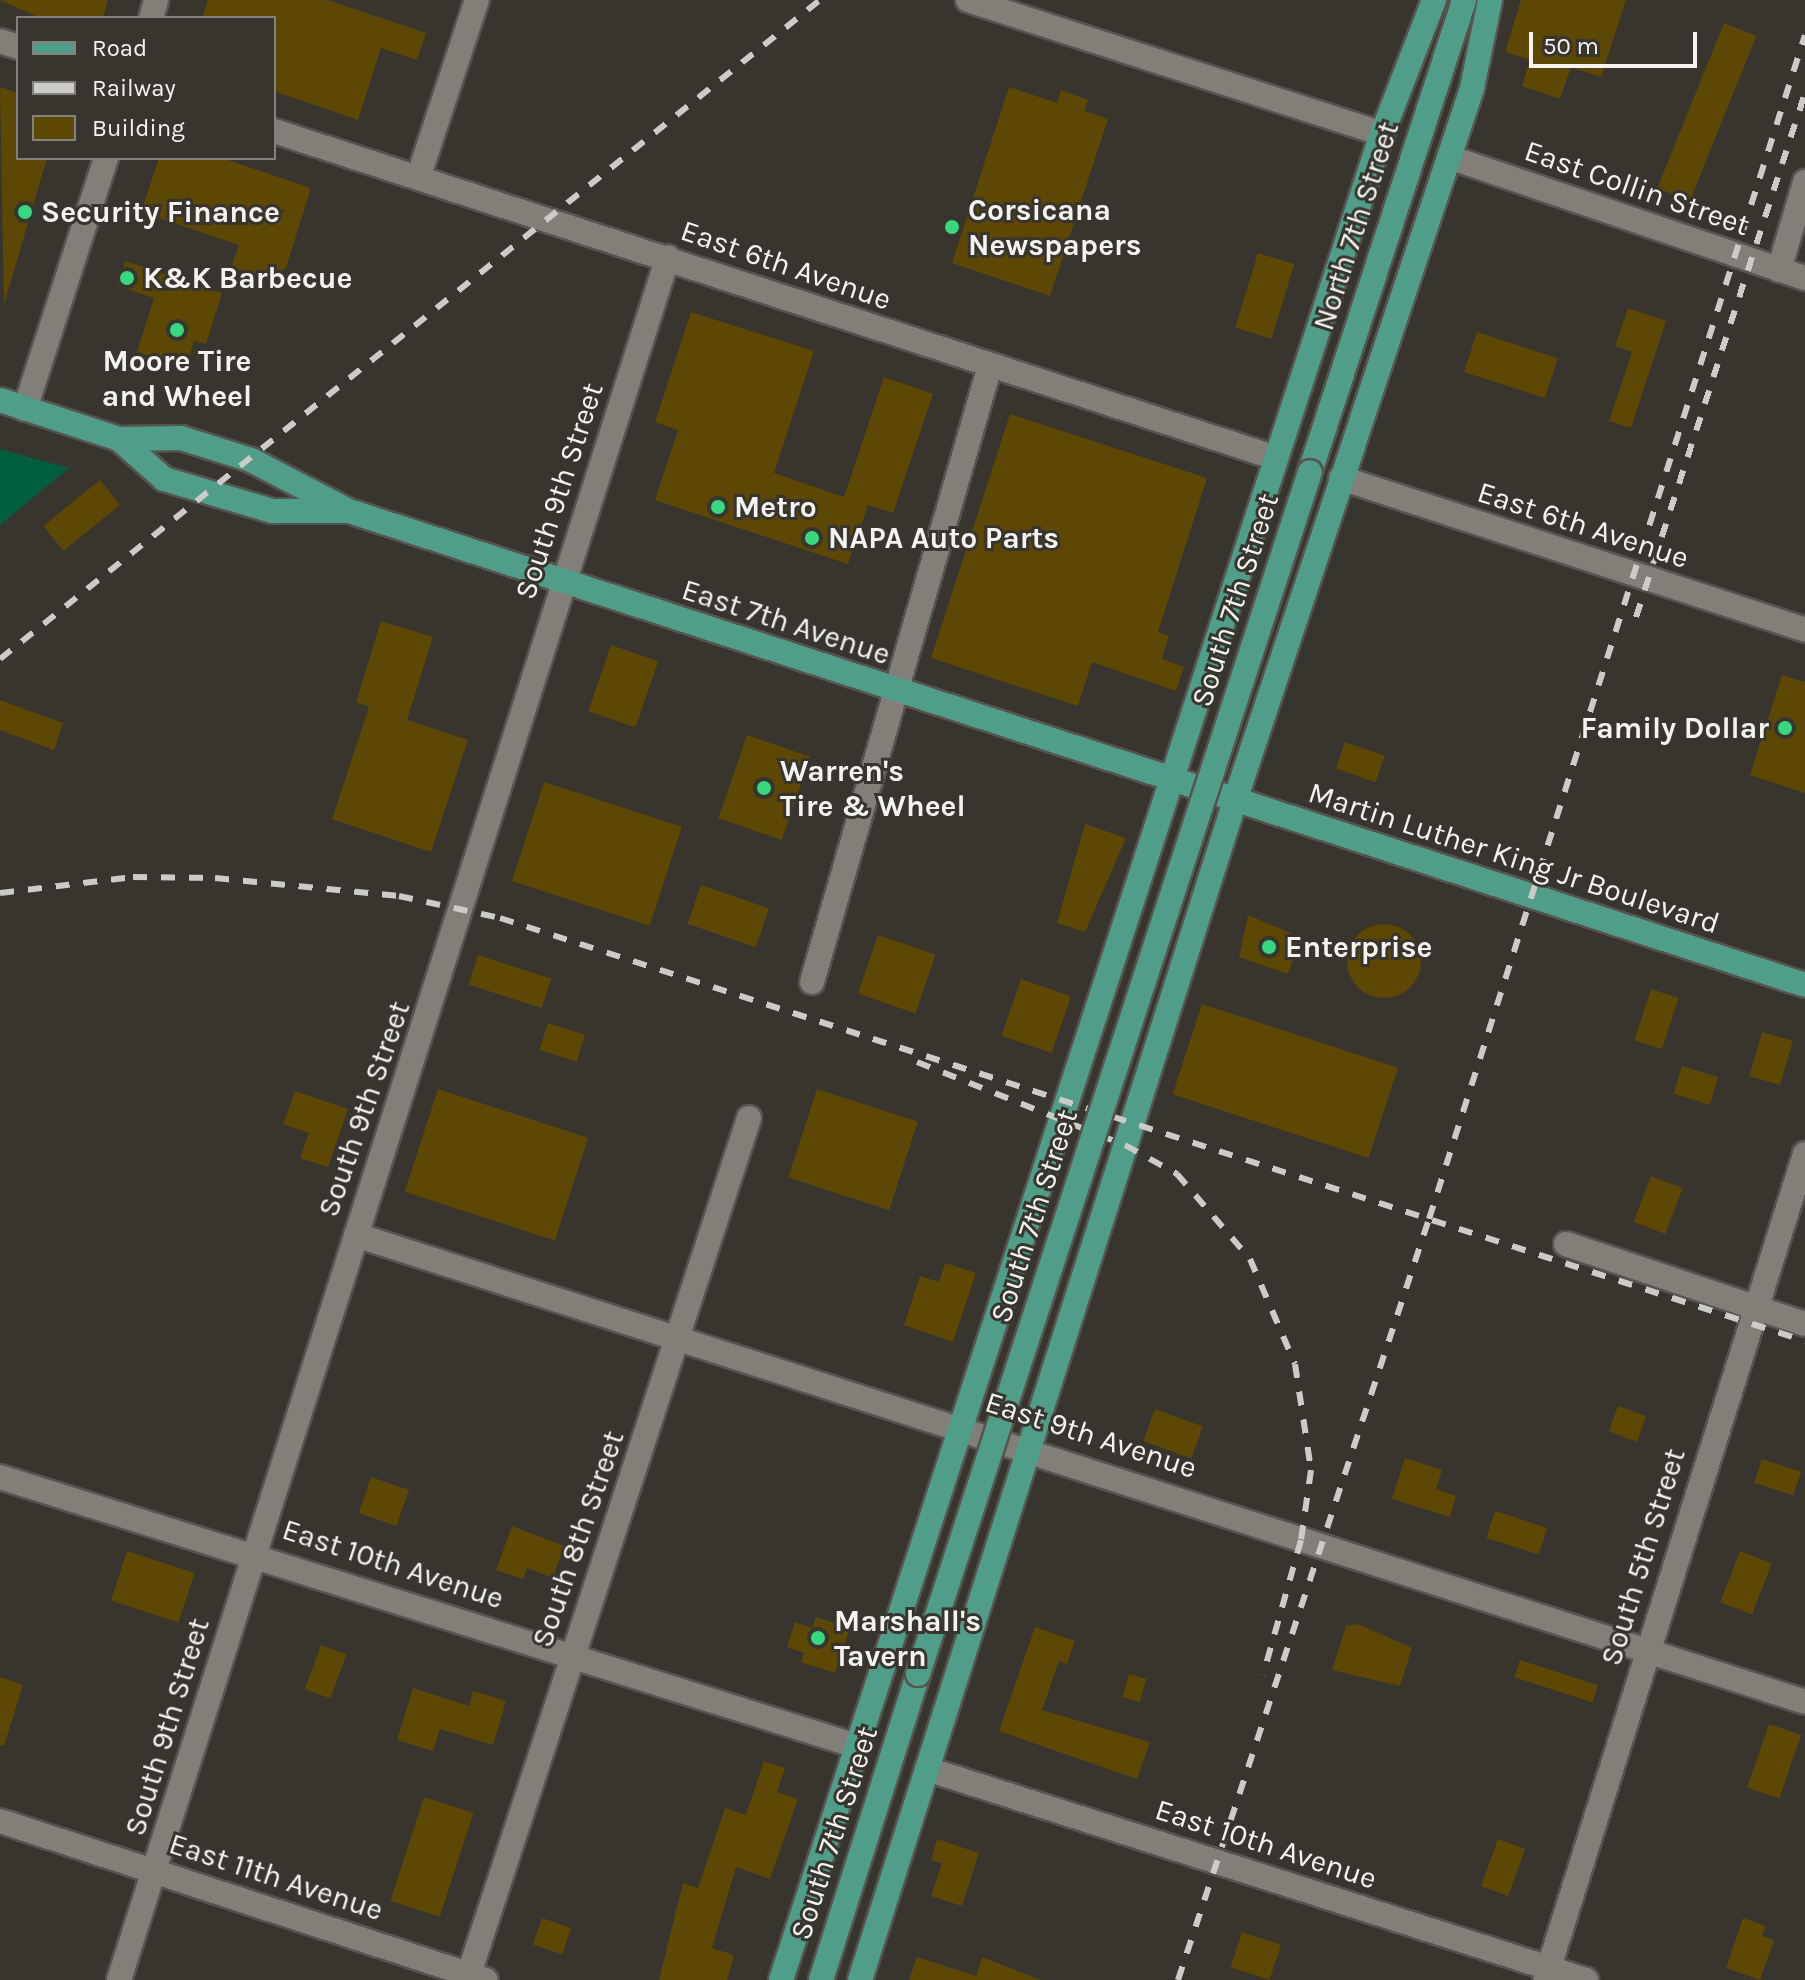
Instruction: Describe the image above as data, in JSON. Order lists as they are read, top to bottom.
{
  "streets": {
    "main road": [
      "North 7th Street",
      "South 7th Street",
      "East 7th Avenue",
      "Martin Luther King Jr Boulevard"
    ],
    "street": [
      "East Collin Street",
      "East 6th Avenue",
      "South 9th Street",
      "East 9th Avenue",
      "South 8th Street",
      "South 5th Street",
      "East 10th Avenue",
      "East 11th Avenue"
    ]
  },
  "crossings": [
    ["North 7th Street", "South 7th Street"],
    ["East 6th Avenue", "South 9th Street"],
    ["South 9th Street", "East 7th Avenue"],
    ["South 9th Street", "East 9th Avenue"],
    ["South 9th Street", "East 10th Avenue"],
    ["South 9th Street", "East 11th Avenue"],
    ["East 7th Avenue", "Martin Luther King Jr Boulevard"],
    ["East 9th Avenue", "South 8th Street"],
    ["East 9th Avenue", "South 5th Street"],
    ["South 8th Street", "East 10th Avenue"],
    ["South 8th Street", "East 11th Avenue"],
    ["South 5th Street", "East 10th Avenue"]
  ],
  "places": [
    "Security Finance",
    "Corsicana Newspapers",
    "K&K Barbecue",
    "Moore Tire and Wheel",
    "Metro",
    "NAPA Auto Parts",
    "Family Dollar",
    "Warren's Tire & Wheel",
    "Enterprise",
    "Marshall's Tavern"
  ],
  "legend": ["Road", "Railway", "Building"],
  "scale_bar": "50 m"
}
